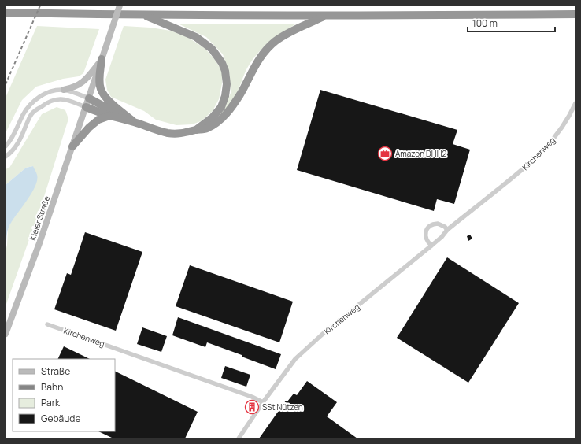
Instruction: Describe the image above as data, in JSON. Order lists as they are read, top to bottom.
{
  "streets": {
    "main road": ["Kieler Straße"],
    "street": ["Kirchenweg"]
  },
  "places": {
    "office": ["Amazon DHH2"],
    "building": ["SSt Nützen"]
  },
  "legend": [
    "Straße",
    "Bahn",
    "Park",
    "Gebäude"
  ],
  "scale_bar": "100 m"
}
